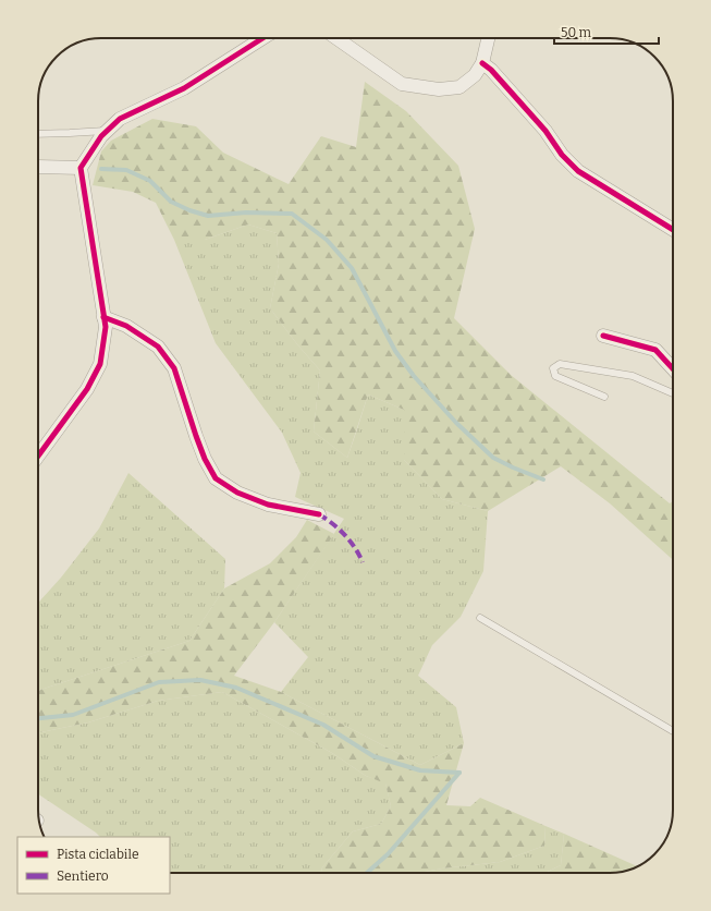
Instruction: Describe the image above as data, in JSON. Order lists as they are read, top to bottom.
{
  "legend": ["Pista ciclabile", "Sentiero"],
  "scale_bar": "50 m"
}
